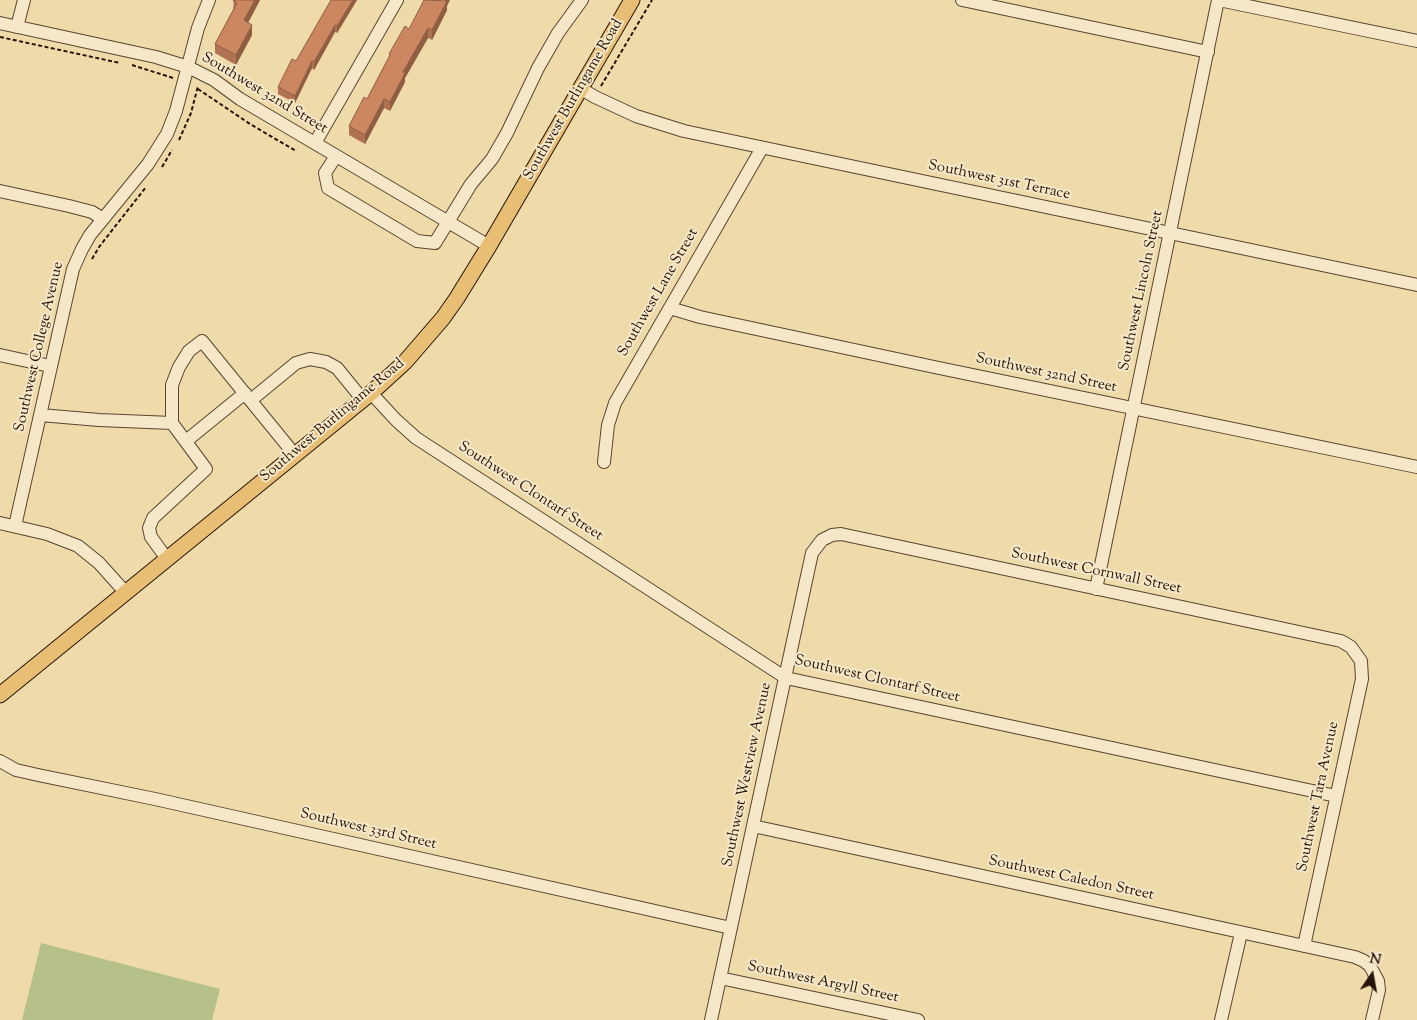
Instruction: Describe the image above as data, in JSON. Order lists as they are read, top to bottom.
{
  "streets": {
    "main road": ["Southwest Burlingame Road"],
    "street": [
      "Southwest 32nd Street",
      "Southwest 31st Terrace",
      "Southwest Lincoln Street",
      "Southwest Lane Street",
      "Southwest College Avenue",
      "Southwest Clontarf Street",
      "Southwest Cornwall Street",
      "Southwest Westview Avenue",
      "Southwest Tara Avenue",
      "Southwest 33rd Street",
      "Southwest Caledon Street",
      "Southwest Argyll Street"
    ]
  },
  "crossings": [
    ["Southwest 32nd Street", "Southwest Burlingame Road"],
    ["Southwest 32nd Street", "Southwest Lincoln Street"],
    ["Southwest 32nd Street", "Southwest Lane Street"],
    ["Southwest 32nd Street", "Southwest College Avenue"],
    ["Southwest Burlingame Road", "Southwest 31st Terrace"],
    ["Southwest Burlingame Road", "Southwest Clontarf Street"],
    ["Southwest 31st Terrace", "Southwest Lincoln Street"],
    ["Southwest 31st Terrace", "Southwest Lane Street"],
    ["Southwest Lincoln Street", "Southwest Cornwall Street"],
    ["Southwest Clontarf Street", "Southwest Westview Avenue"],
    ["Southwest Clontarf Street", "Southwest Tara Avenue"],
    ["Southwest Cornwall Street", "Southwest Westview Avenue"],
    ["Southwest Cornwall Street", "Southwest Tara Avenue"],
    ["Southwest Westview Avenue", "Southwest 33rd Street"],
    ["Southwest Westview Avenue", "Southwest Caledon Street"],
    ["Southwest Westview Avenue", "Southwest Argyll Street"],
    ["Southwest Tara Avenue", "Southwest Caledon Street"]
  ],
  "north": "top"
}
